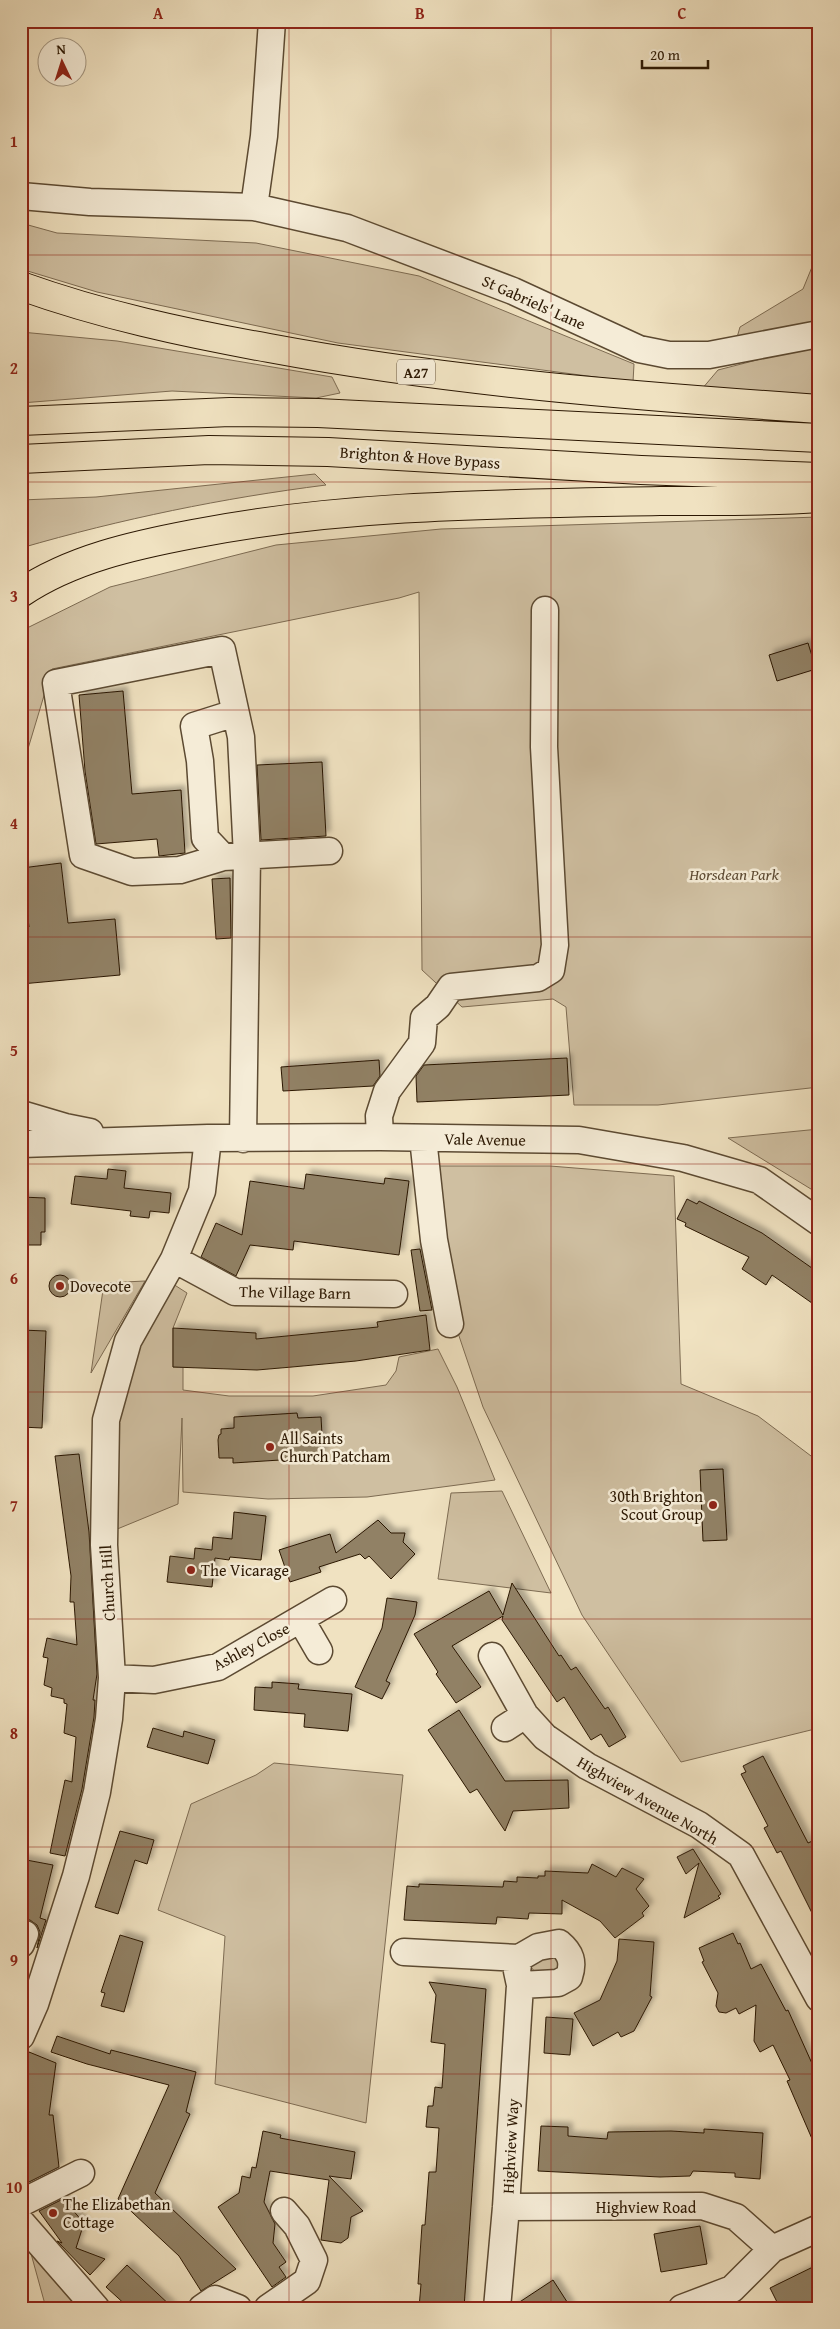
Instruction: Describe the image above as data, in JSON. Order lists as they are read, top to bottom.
{
  "streets": {
    "highway": ["A27", "Brighton & Hove Bypass"],
    "street": [
      "St Gabriels' Lane",
      "Vale Avenue",
      "The Village Barn",
      "Church Hill",
      "Ashley Close",
      "Highview Avenue North",
      "Highview Way",
      "Highview Road"
    ]
  },
  "crossings": [
    ["Vale Avenue", "Church Hill"],
    ["The Village Barn", "Church Hill"],
    ["Church Hill", "Ashley Close"],
    ["Highview Way", "Highview Road"]
  ],
  "parks": ["Horsdean Park"],
  "places": [
    "Dovecote",
    "All Saints Church Patcham",
    "30th Brighton Scout Group",
    "The Vicarage",
    "The Elizabethan Cottage"
  ],
  "scale_bar": "20 m",
  "north": "top",
  "grid": {
    "columns": ["A", "B", "C"],
    "rows": [
      "1",
      "2",
      "3",
      "4",
      "5",
      "6",
      "7",
      "8",
      "9",
      "10"
    ]
  }
}
